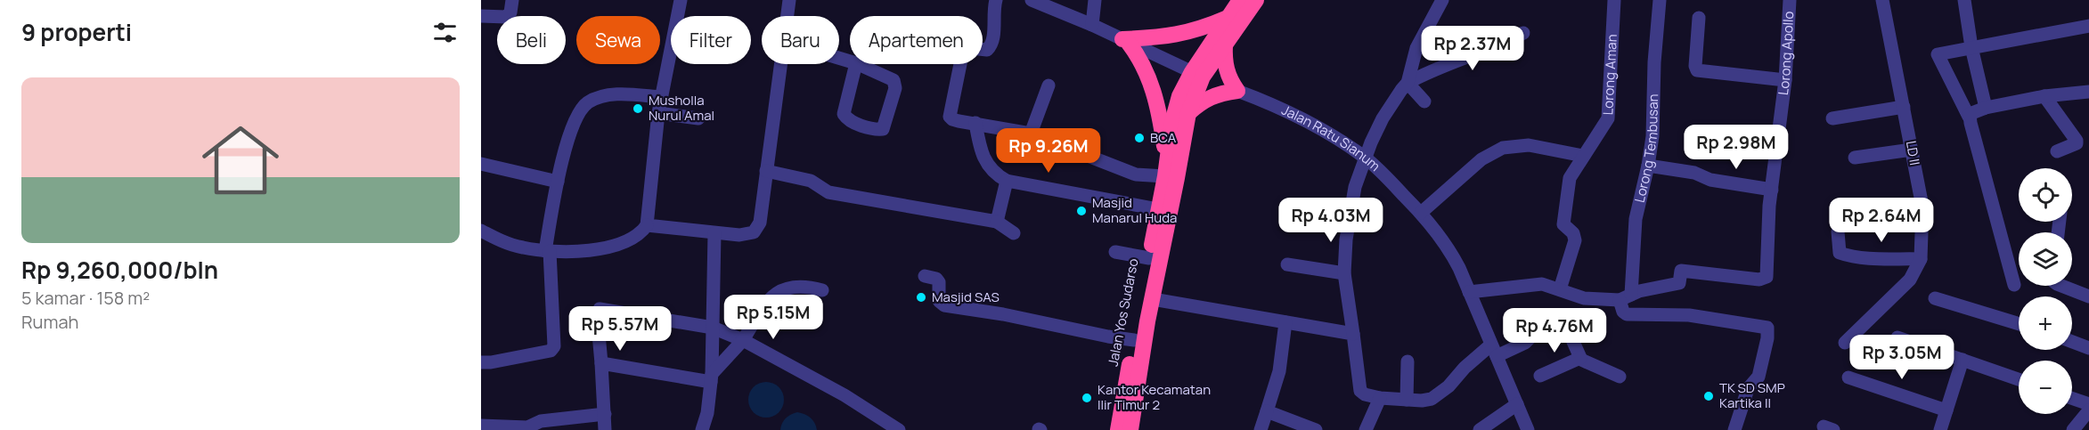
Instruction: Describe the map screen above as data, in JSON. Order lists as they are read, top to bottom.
{
  "streets": {
    "highway": ["Jalan Yos Sudarso"],
    "street": [
      "Lorong Apollo",
      "Lorong Aman",
      "Jalan Ratu Sianum",
      "Lorong Tembusan",
      "LD II"
    ]
  },
  "crossings": [
    ["Lorong Apollo", "Lorong Tembusan"]
  ],
  "places": [
    "Musholla Nurul Amal",
    "BCA",
    "Masjid Manarul Huda",
    "Masjid SAS",
    "TK SD SMP Kartika II",
    "Kantor Kecamatan Ilir Timur 2"
  ],
  "page": {
    "heading": "9 properti",
    "chip": [
      "Beli",
      "Sewa",
      "Filter",
      "Baru",
      "Apartemen"
    ],
    "price": [
      "Rp 2.37M",
      "Rp 2.98M",
      "Rp 9.26M",
      "Rp 4.03M",
      "Rp 2.64M",
      "Rp 5.15M",
      "Rp 5.57M",
      "Rp 4.76M",
      "Rp 3.05M"
    ],
    "list": [
      {
        "name": "Rp 9,260,000/bln",
        "note": "5 kamar · 158 m² · Rumah"
      }
    ],
    "map_buttons": ["+", "−"]
  }
}
